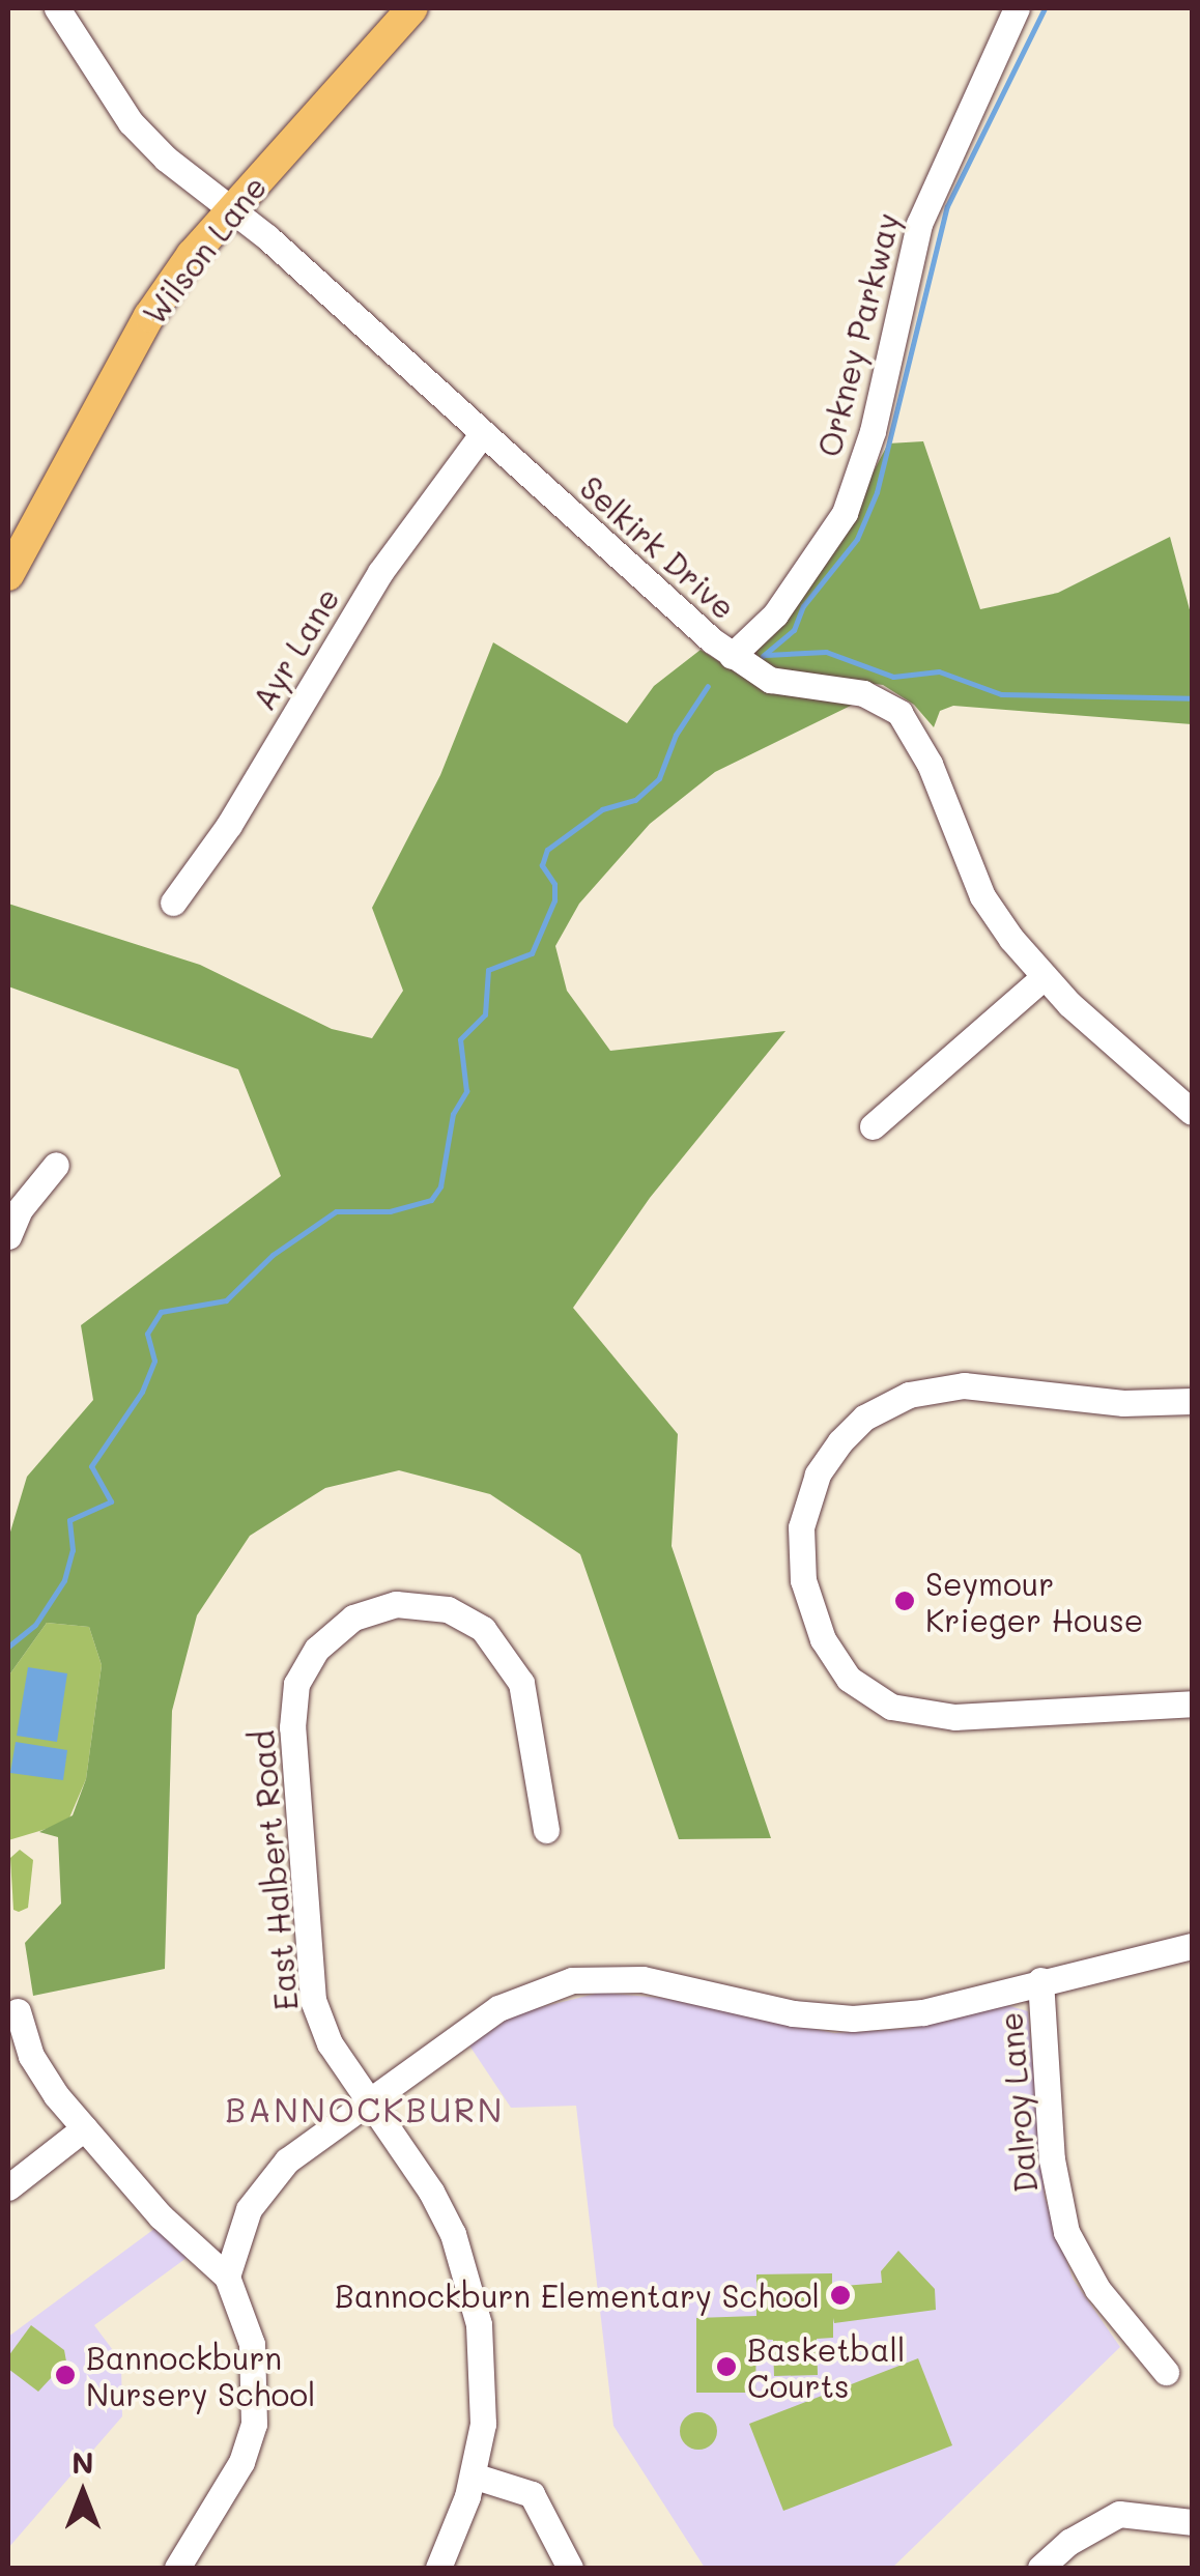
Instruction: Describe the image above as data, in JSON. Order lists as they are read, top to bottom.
{
  "streets": {
    "main road": ["Wilson Lane"],
    "street": [
      "Orkney Parkway",
      "Selkirk Drive",
      "Ayr Lane",
      "East Halbert Road",
      "Dalroy Lane"
    ]
  },
  "crossings": [
    ["Wilson Lane", "Selkirk Drive"],
    ["Orkney Parkway", "Selkirk Drive"],
    ["Selkirk Drive", "Ayr Lane"]
  ],
  "districts": ["BANNOCKBURN"],
  "places": [
    "Seymour Krieger House",
    "Bannockburn Elementary School",
    "Basketball Courts",
    "Bannockburn Nursery School"
  ],
  "north": "top"
}
